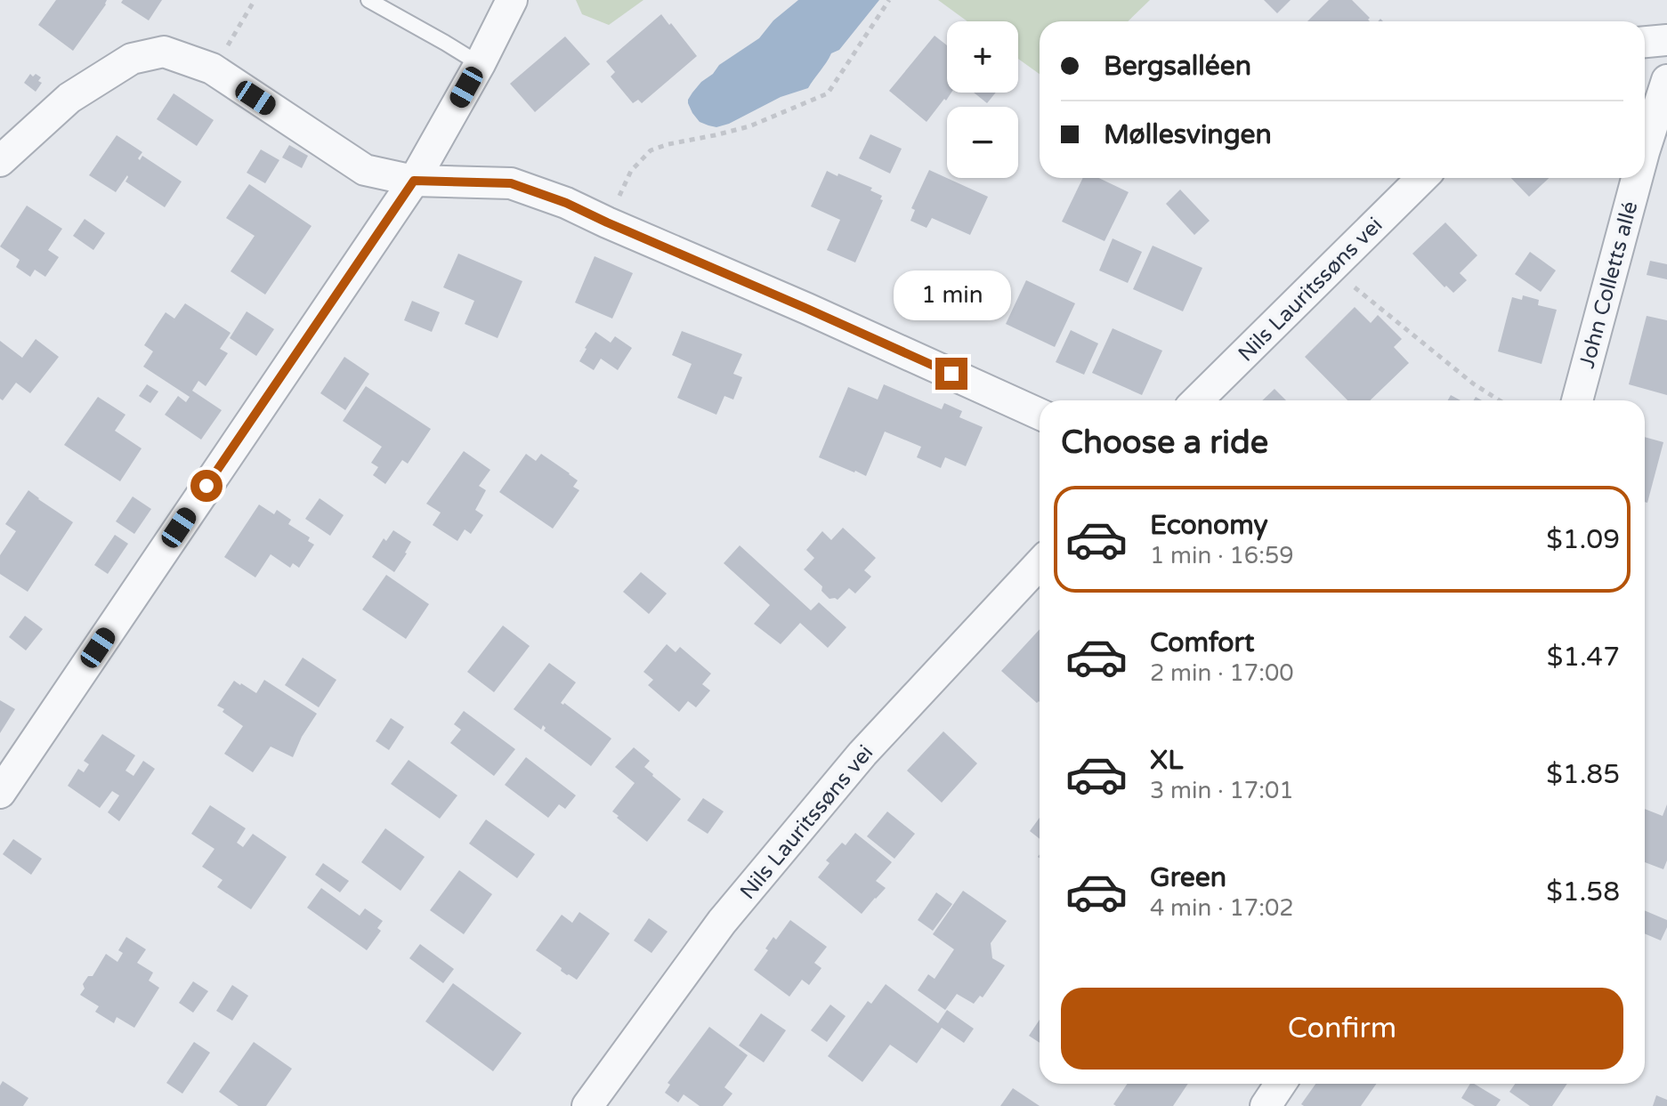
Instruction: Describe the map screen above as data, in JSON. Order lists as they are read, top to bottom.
{
  "streets": {
    "street": ["John Colletts allé", "Nils Lauritssøns vei"]
  },
  "page": {
    "map_buttons": ["+", "−"],
    "banner": ["Bergsalléen", "Møllesvingen"],
    "bubble": "1 min",
    "heading": "Choose a ride",
    "list": [
      {
        "name": "Economy",
        "note": "1 min · 16:59",
        "value": "$1.09"
      },
      {
        "name": "Comfort",
        "note": "2 min · 17:00",
        "value": "$1.47"
      },
      {
        "name": "XL",
        "note": "3 min · 17:01",
        "value": "$1.85"
      },
      {
        "name": "Green",
        "note": "4 min · 17:02",
        "value": "$1.58"
      }
    ],
    "buttons": "Confirm"
  }
}
